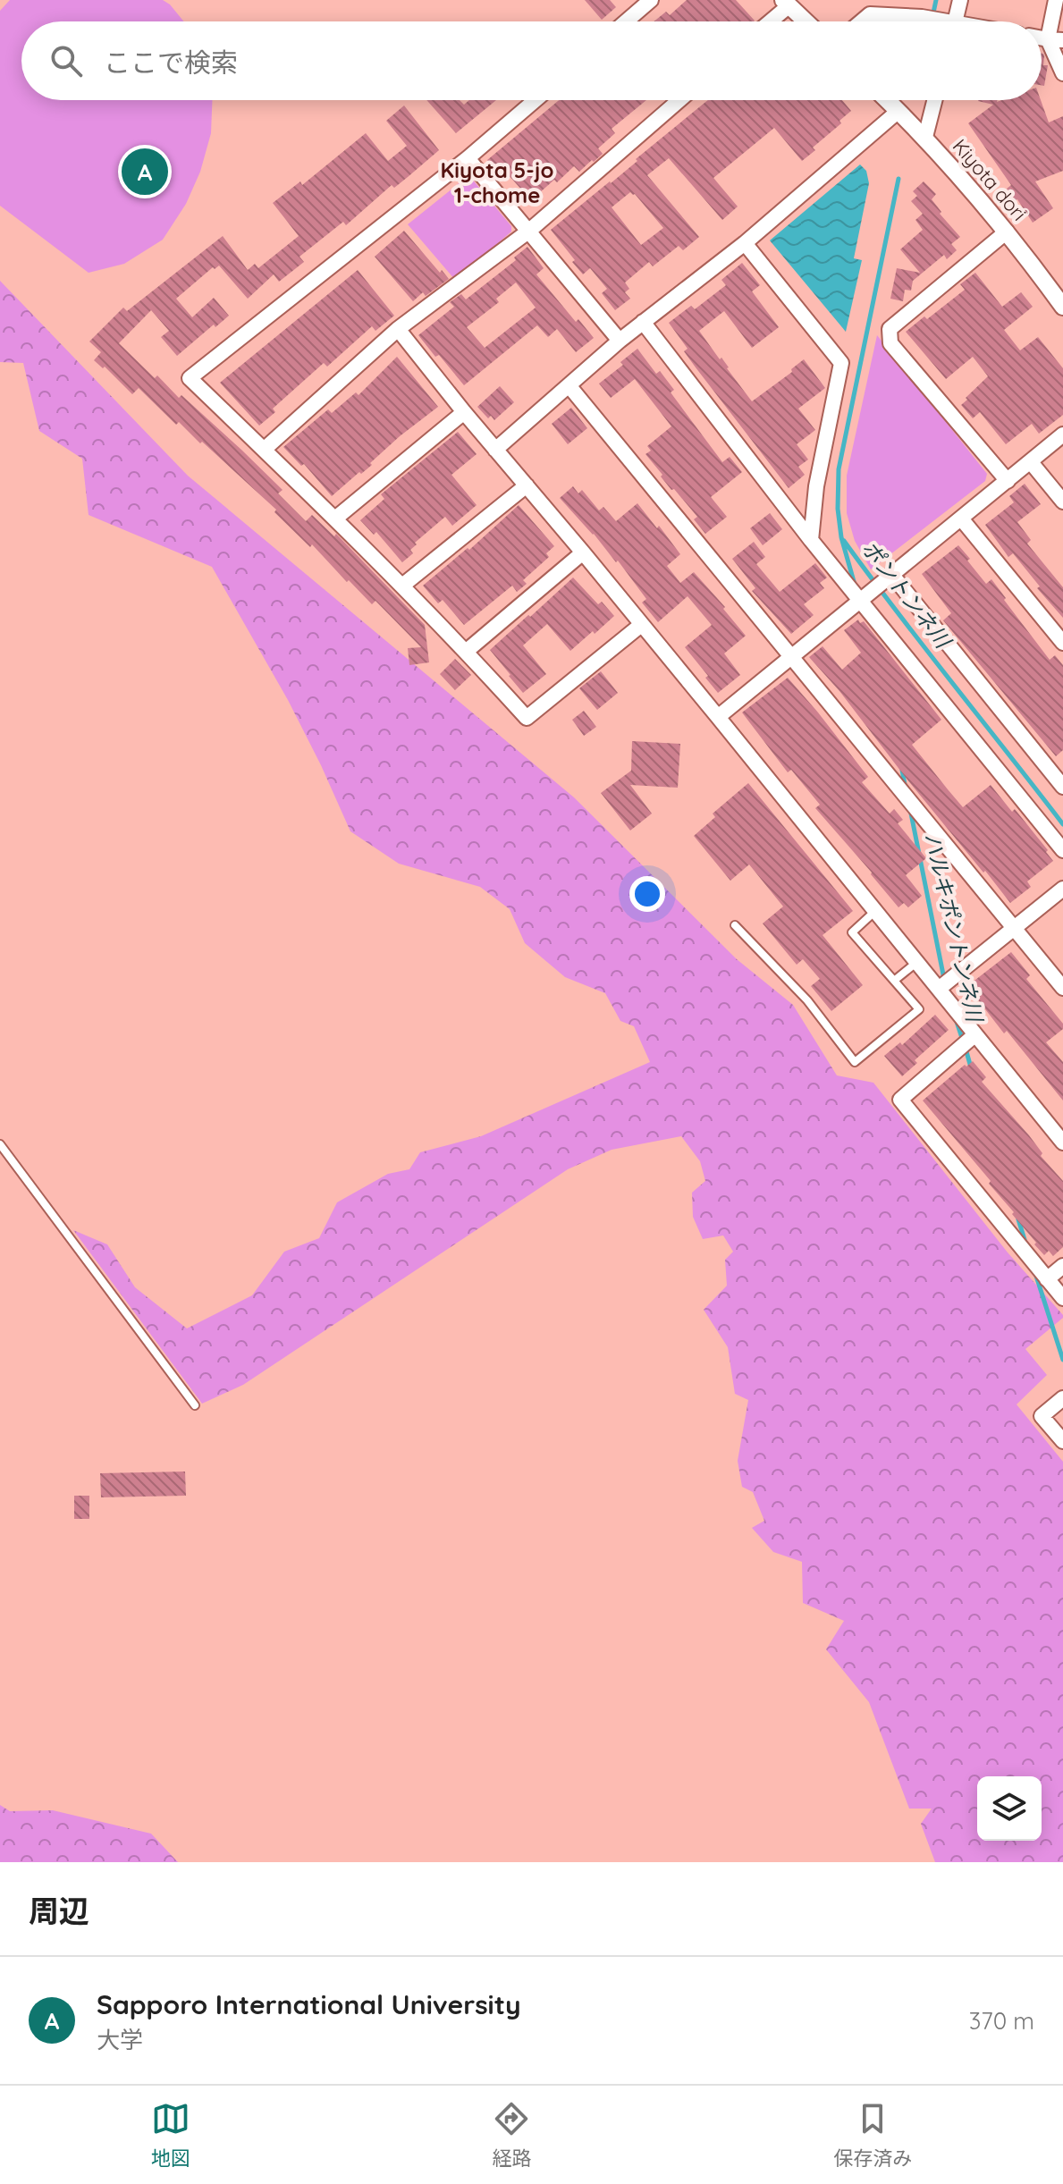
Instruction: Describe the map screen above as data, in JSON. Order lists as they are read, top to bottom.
{
  "streets": {
    "street": ["Kiyota dori"]
  },
  "districts": ["Kiyota 5-jo 1-chome"],
  "water": ["ポントンネ川", "ハルキポントンネ川"],
  "page": {
    "search": "ここで検索",
    "pins": "A",
    "heading": "周辺",
    "list": [
      {
        "mark": "A",
        "name": "Sapporo International University",
        "note": "大学",
        "value": "370 m"
      }
    ],
    "nav": ["地図", "経路", "保存済み"]
  }
}
